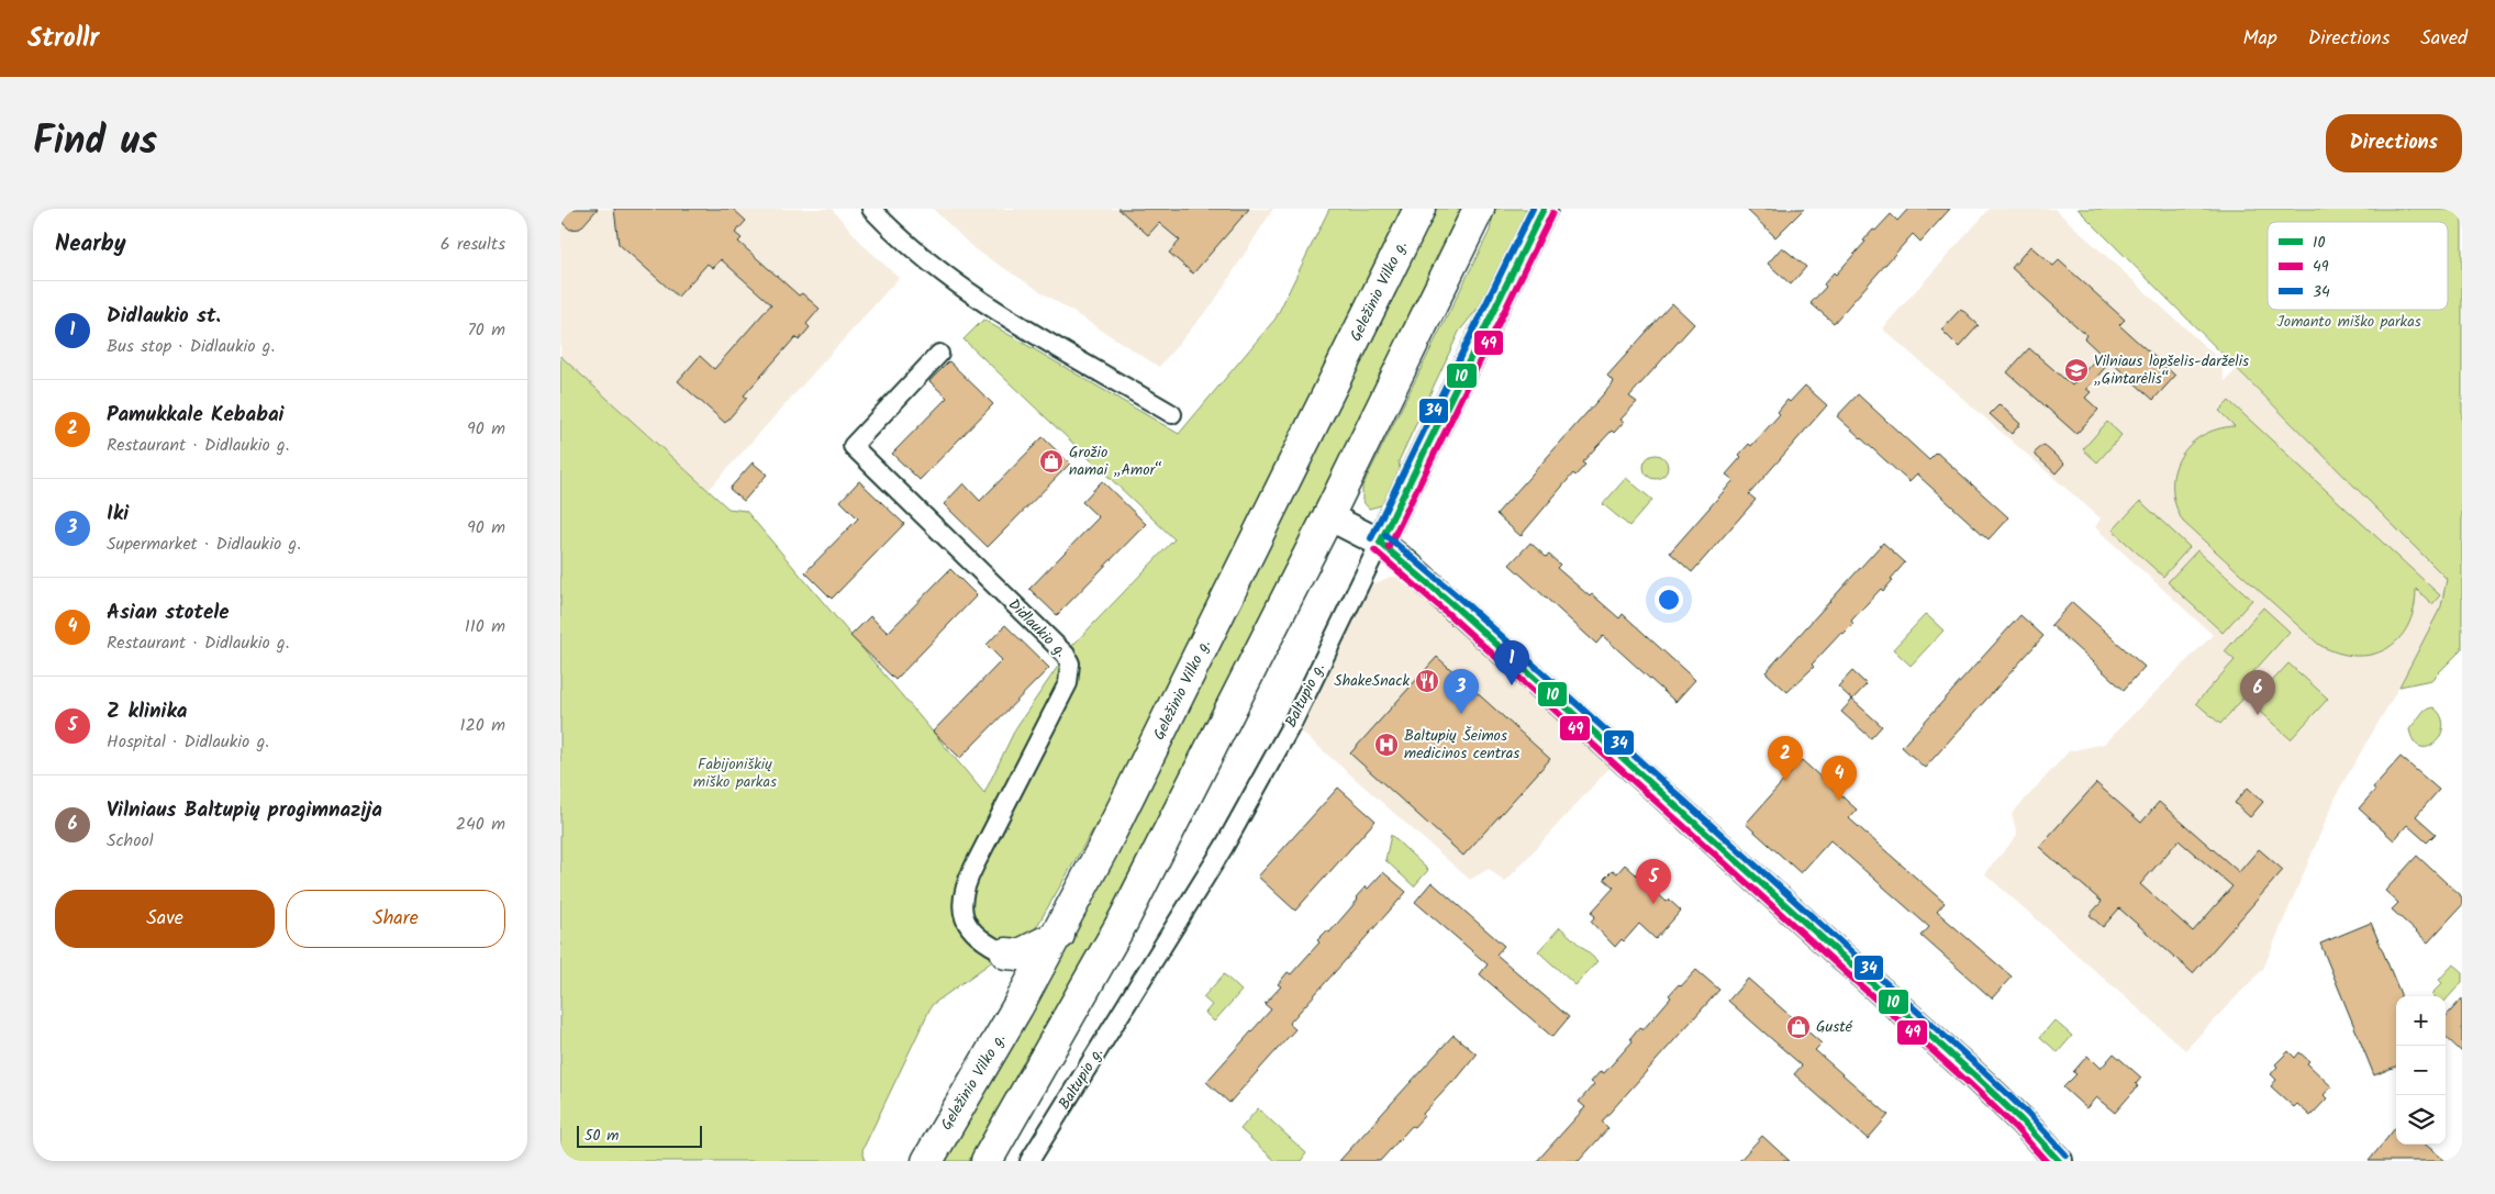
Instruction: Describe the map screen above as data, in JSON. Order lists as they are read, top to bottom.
{
  "streets": {
    "highway": ["Geležinio Vilko g."],
    "street": ["Didlaukio g.", "Baltupio g."]
  },
  "parks": ["Jomanto miško parkas", "Fabijoniškių miško parkas"],
  "places": {
    "school or university": ["Vilniaus lopšelis-darželis „Gintarėlis“"],
    "shop": ["Grožio namai „Amor“", "Gusté"],
    "restaurant": ["ShakeSnack"],
    "hospital": ["Baltupių Šeimos medicinos centras"]
  },
  "lines": ["transit line 10", "transit line 34", "transit line 49"],
  "legend": ["10", "49", "34"],
  "scale_bar": "50 m",
  "page": {
    "header": "Strollr",
    "nav": ["Map", "Directions", "Saved"],
    "title": "Find us",
    "buttons": [
      "Directions",
      ["Save", "Share"]
    ],
    "heading": ["Nearby", "6 results"],
    "list": [
      {
        "mark": "1",
        "name": "Didlaukio st.",
        "note": "Bus stop · Didlaukio g.",
        "value": "70 m"
      },
      {
        "mark": "2",
        "name": "Pamukkale Kebabai",
        "note": "Restaurant · Didlaukio g.",
        "value": "90 m"
      },
      {
        "mark": "3",
        "name": "Iki",
        "note": "Supermarket · Didlaukio g.",
        "value": "90 m"
      },
      {
        "mark": "4",
        "name": "Asian stotele",
        "note": "Restaurant · Didlaukio g.",
        "value": "110 m"
      },
      {
        "mark": "5",
        "name": "Z klinika",
        "note": "Hospital · Didlaukio g.",
        "value": "120 m"
      },
      {
        "mark": "6",
        "name": "Vilniaus Baltupių progimnazija",
        "note": "School",
        "value": "240 m"
      }
    ],
    "pins": [
      "1",
      "3",
      "6",
      "2",
      "4",
      "5"
    ],
    "map_buttons": ["+", "−"],
    "scale": "50 m"
  }
}
